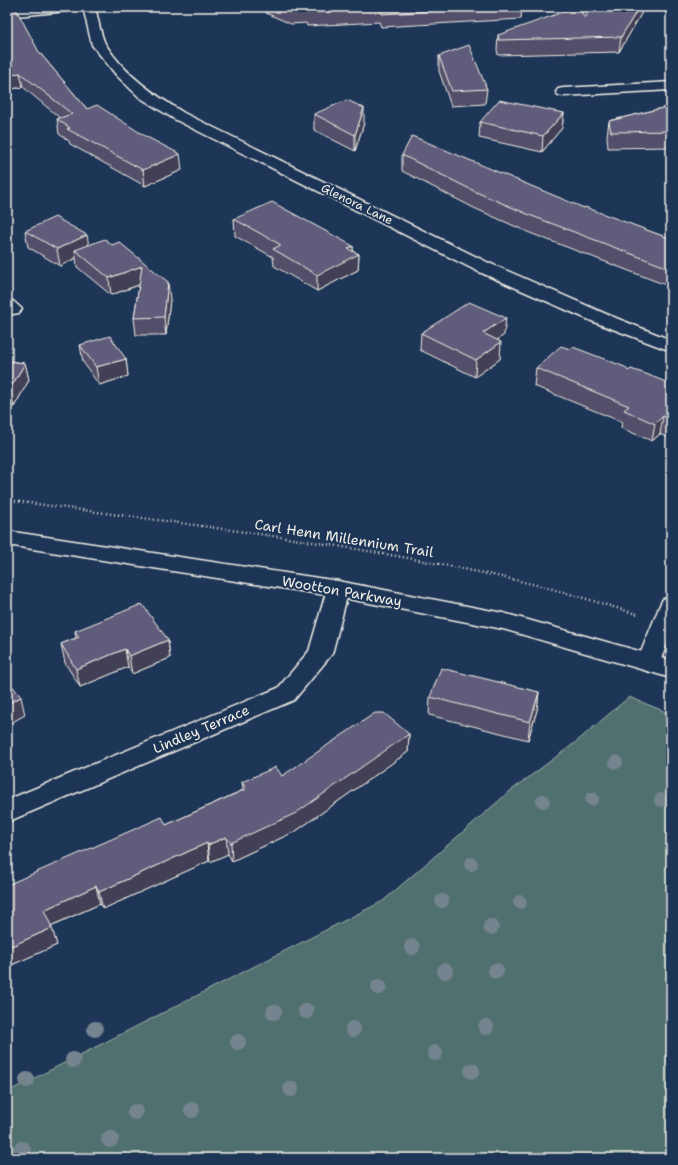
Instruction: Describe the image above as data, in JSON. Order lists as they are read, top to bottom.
{
  "streets": {
    "street": ["Glenora Lane", "Wootton Parkway", "Lindley Terrace"],
    "path": ["Carl Henn Millennium Trail"]
  },
  "crossings": [
    ["Wootton Parkway", "Lindley Terrace"]
  ]
}
